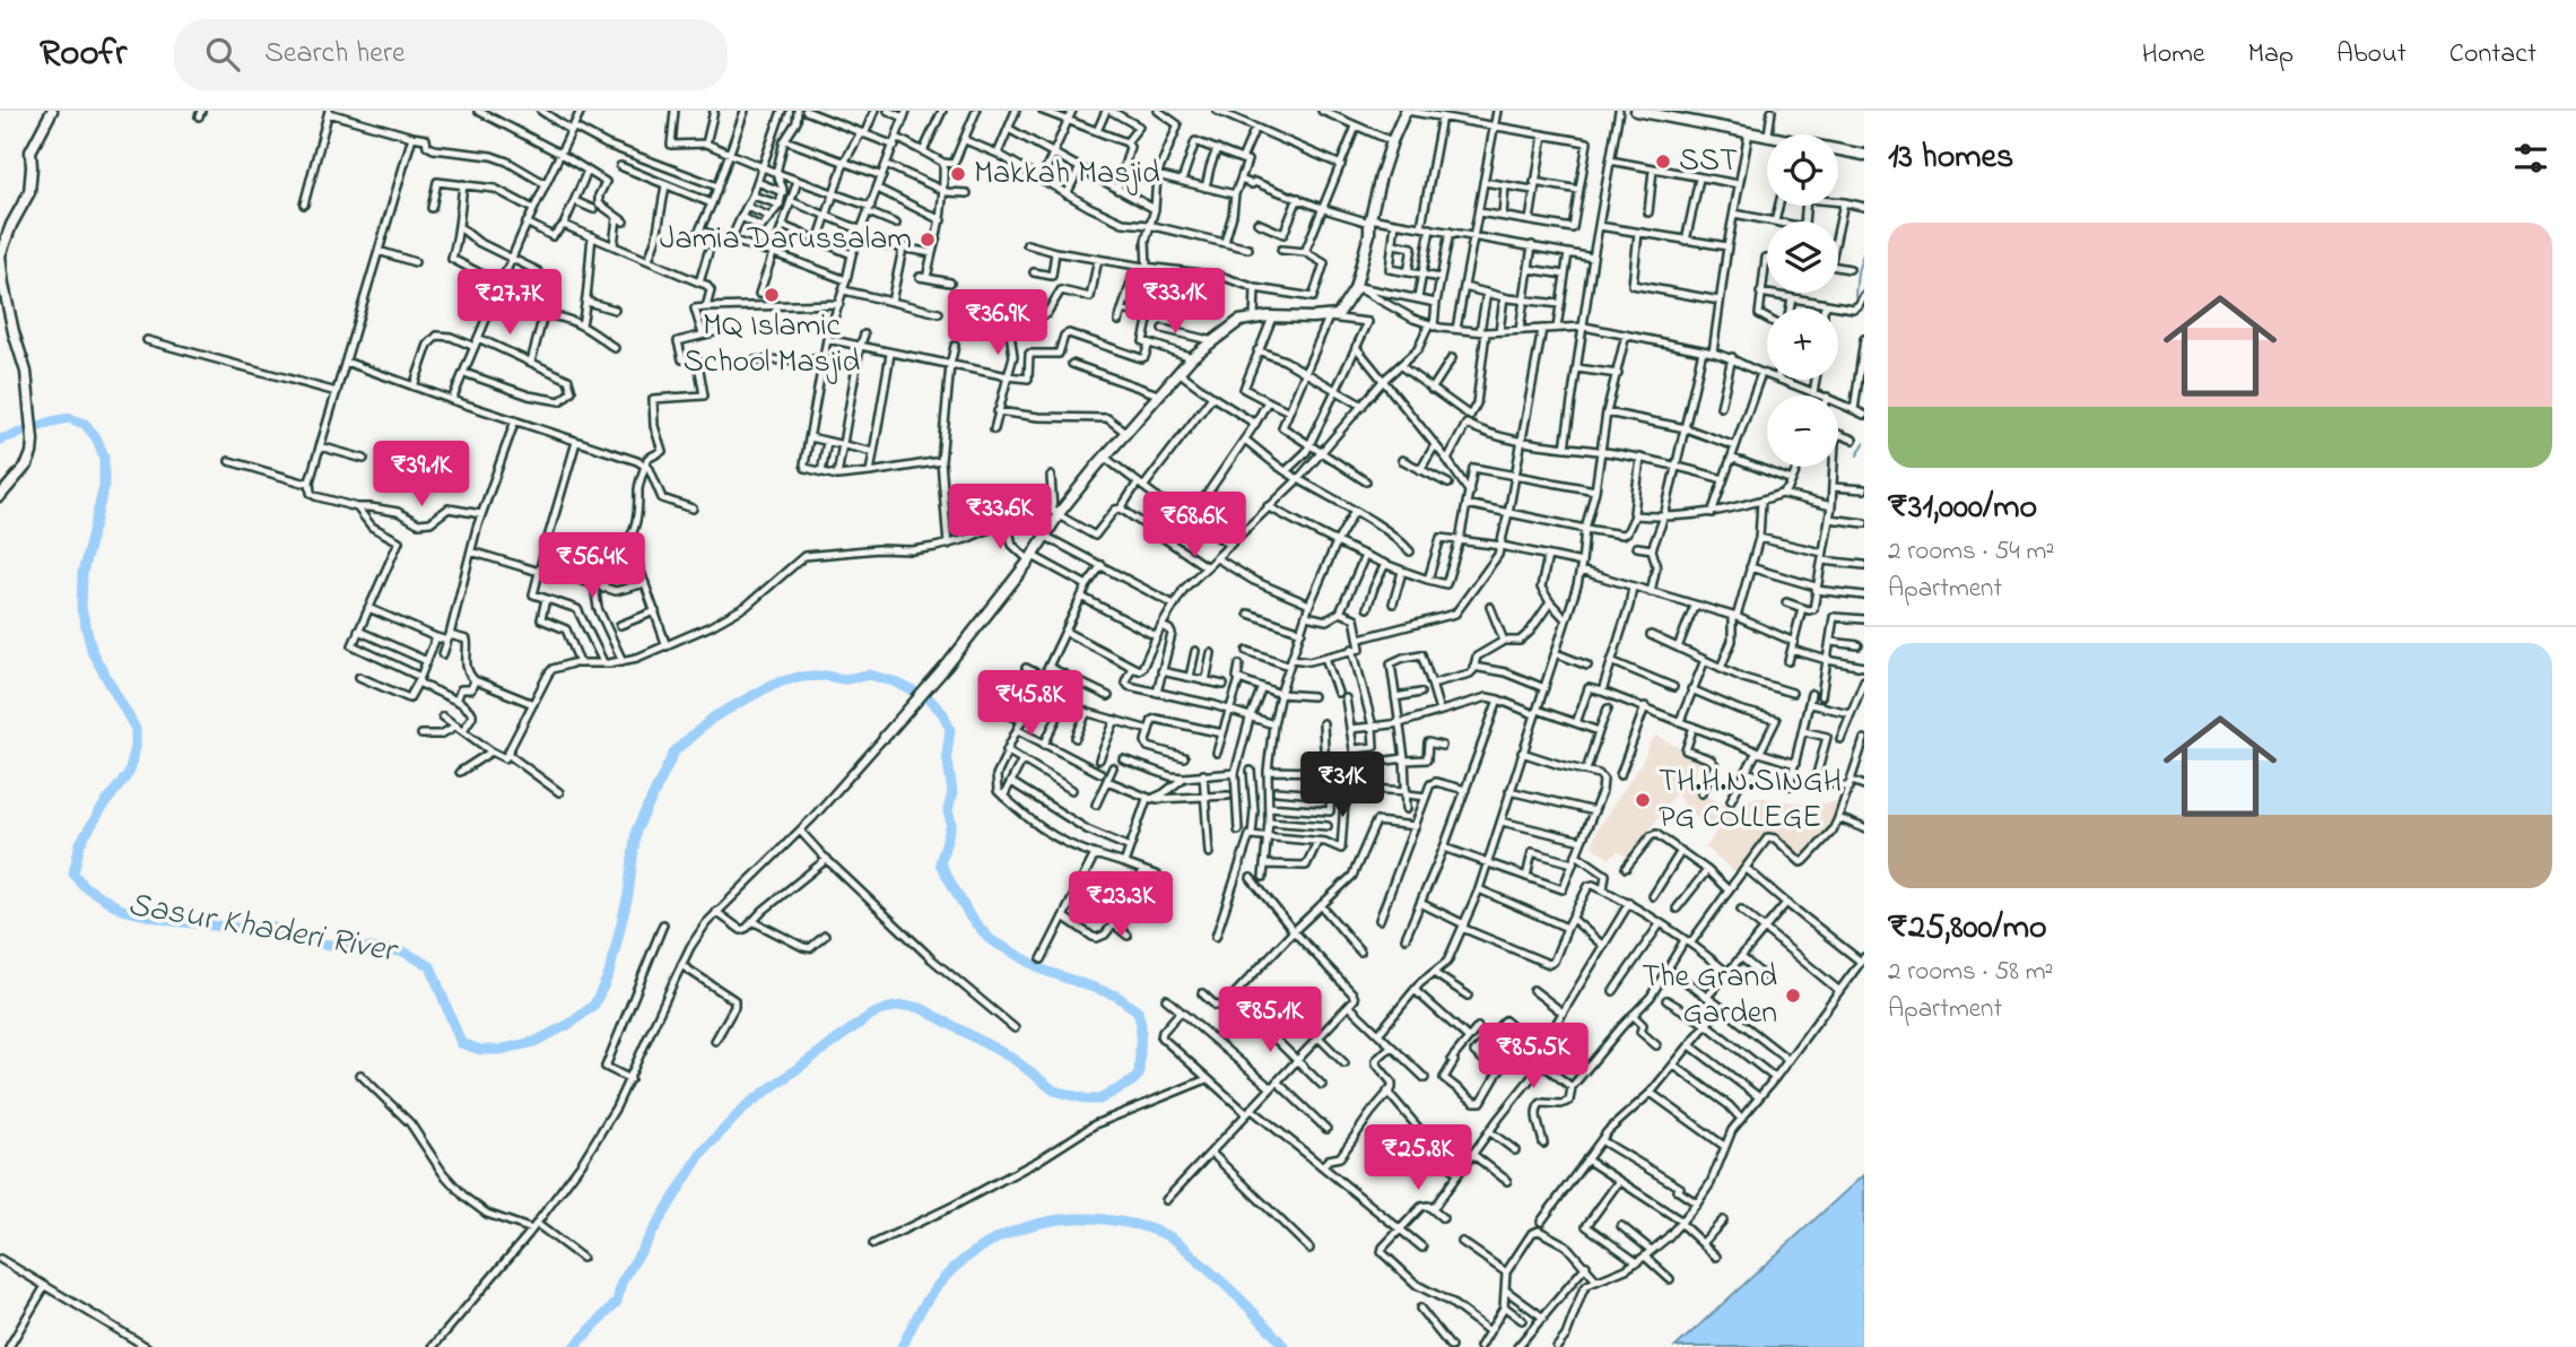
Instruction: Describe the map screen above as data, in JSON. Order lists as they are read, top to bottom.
{
  "water": ["Sasur Khaderi River"],
  "places": [
    "SST",
    "Makkah Masjid",
    "Jamia Darussalam",
    "MQ Islamic School Masjid",
    "TH.H.N.SINGH PG COLLEGE",
    "The Grand Garden"
  ],
  "page": {
    "header": "Roofr",
    "search": "Search here",
    "nav": [
      "Home",
      "Map",
      "About",
      "Contact"
    ],
    "heading": "13 homes",
    "map_buttons": ["+", "−"],
    "list": [
      {
        "name": "₹31,000/mo",
        "note": "2 rooms · 54 m² · Apartment"
      },
      {
        "name": "₹25,800/mo",
        "note": "2 rooms · 58 m² · Apartment"
      }
    ],
    "price": [
      "₹33.1K",
      "₹27.7K",
      "₹36.9K",
      "₹39.1K",
      "₹33.6K",
      "₹68.6K",
      "₹56.4K",
      "₹45.8K",
      "₹31K",
      "₹23.3K",
      "₹85.1K",
      "₹85.5K",
      "₹25.8K"
    ]
  }
}
